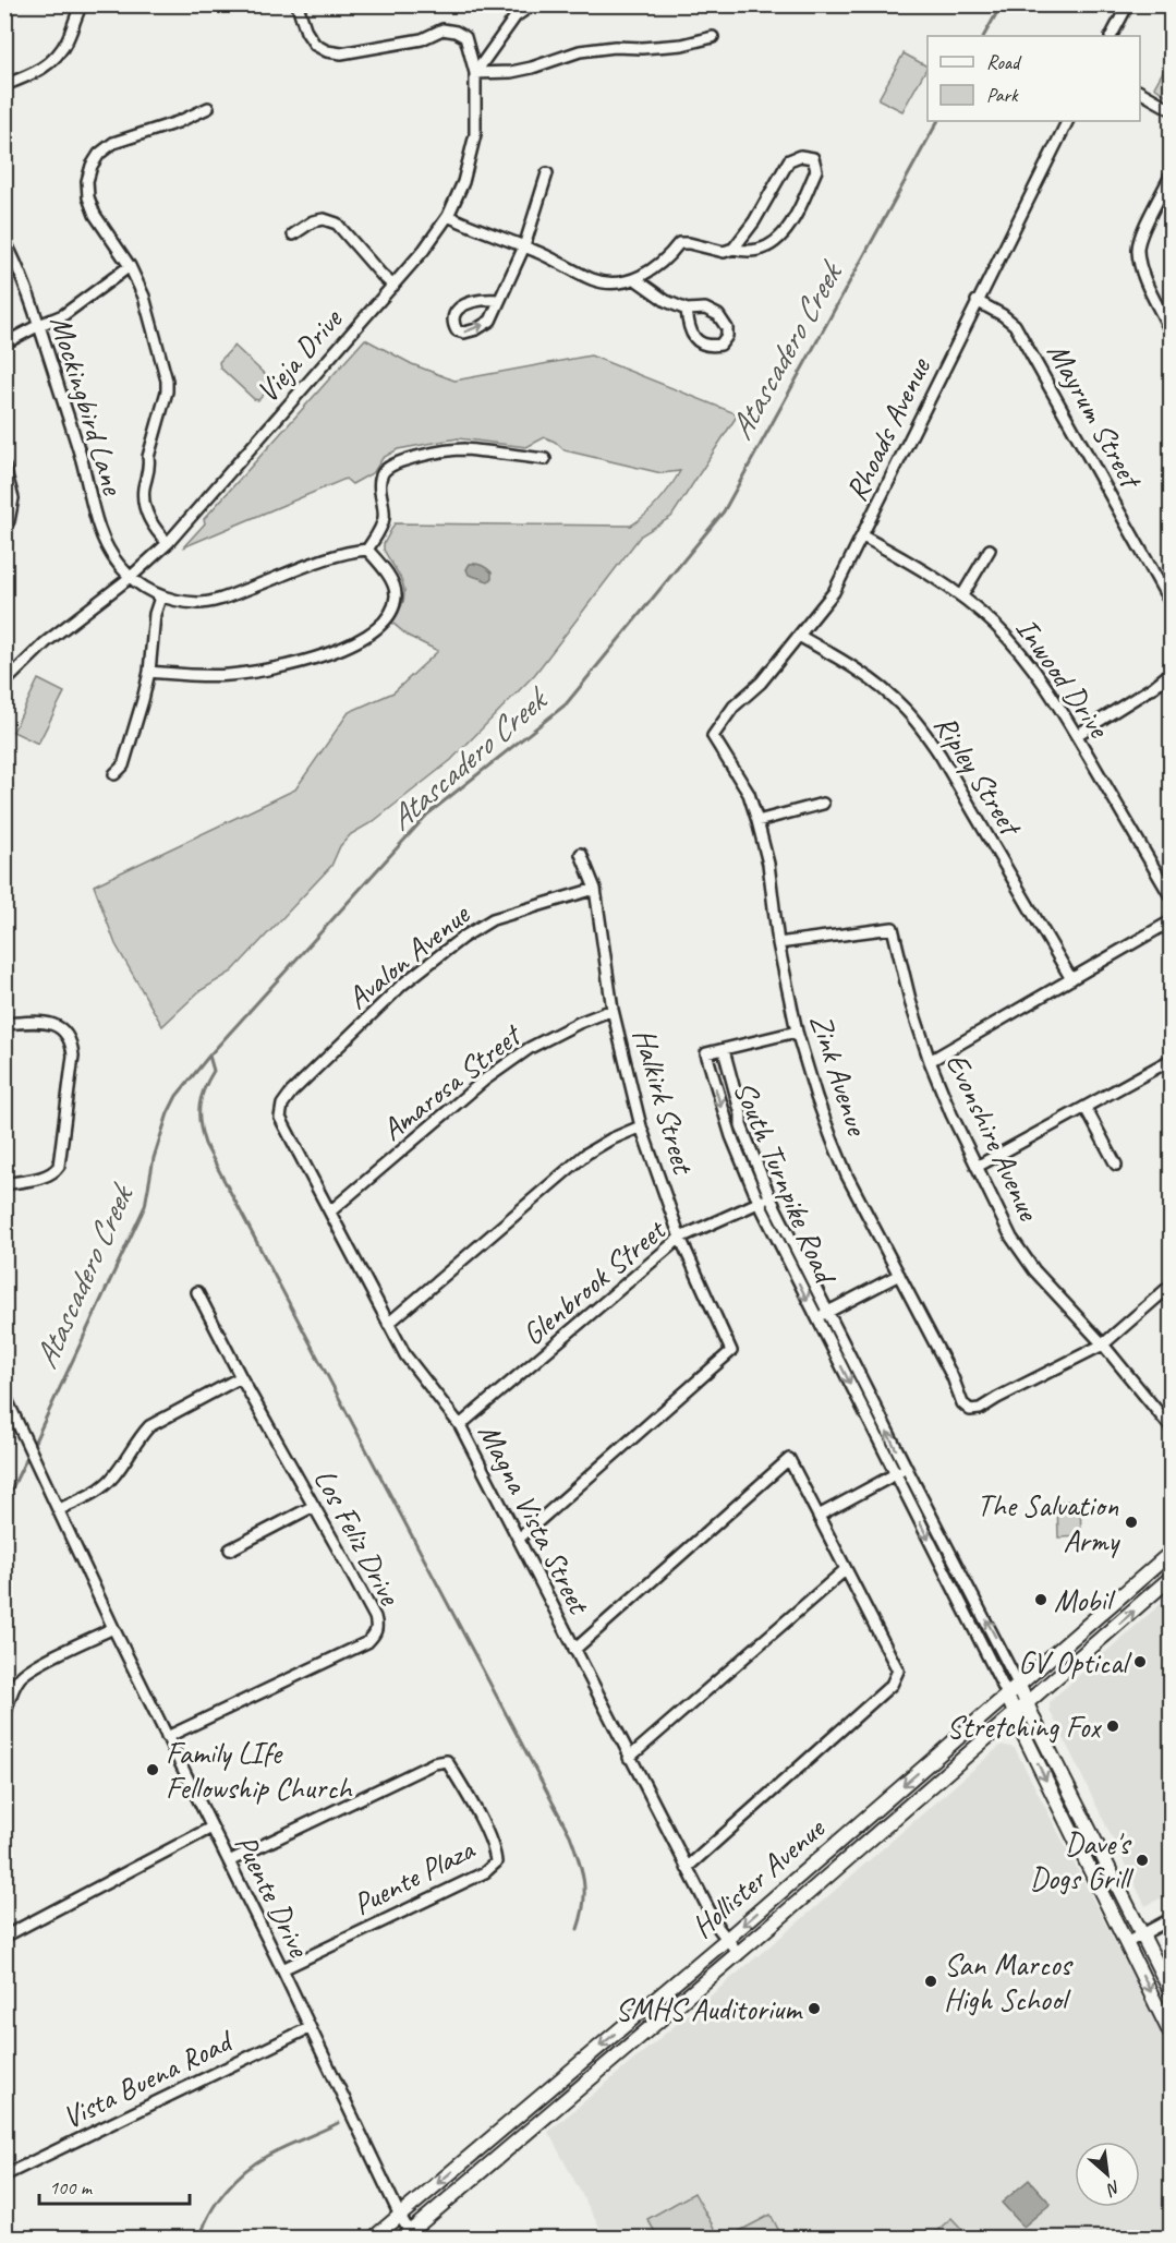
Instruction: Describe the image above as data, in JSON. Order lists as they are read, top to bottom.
{
  "streets": {
    "main road": ["South Turnpike Road", "Hollister Avenue"],
    "street": [
      "Vieja Drive",
      "Mockingbird Lane",
      "Mayrum Street",
      "Rhoads Avenue",
      "Inwood Drive",
      "Ripley Street",
      "Avalon Avenue",
      "Zink Avenue",
      "Amarosa Street",
      "Halkirk Street",
      "Evonshire Avenue",
      "Glenbrook Street",
      "Magna Vista Street",
      "Los Feliz Drive",
      "Puente Plaza",
      "Puente Drive",
      "Vista Buena Road"
    ]
  },
  "crossings": [
    ["Vieja Drive", "Mockingbird Lane"],
    ["Mayrum Street", "Rhoads Avenue"],
    ["Rhoads Avenue", "Inwood Drive"],
    ["Rhoads Avenue", "Ripley Street"],
    ["Rhoads Avenue", "Zink Avenue"],
    ["Avalon Avenue", "Halkirk Street"],
    ["Avalon Avenue", "Magna Vista Street"],
    ["Zink Avenue", "Evonshire Avenue"],
    ["Amarosa Street", "Halkirk Street"],
    ["Amarosa Street", "Magna Vista Street"],
    ["Halkirk Street", "Glenbrook Street"],
    ["Halkirk Street", "Magna Vista Street"],
    ["South Turnpike Road", "Glenbrook Street"],
    ["South Turnpike Road", "Hollister Avenue"],
    ["Glenbrook Street", "Magna Vista Street"],
    ["Magna Vista Street", "Hollister Avenue"],
    ["Los Feliz Drive", "Puente Drive"],
    ["Puente Plaza", "Puente Drive"],
    ["Hollister Avenue", "Puente Drive"],
    ["Puente Drive", "Vista Buena Road"]
  ],
  "water": ["Atascadero Creek"],
  "places": [
    "The Salvation Army",
    "Mobil",
    "GV Optical",
    "Stretching Fox",
    "Family LIfe Fellowship Church",
    "Dave's Dogs Grill",
    "San Marcos High School",
    "SMHS Auditorium"
  ],
  "legend": ["Road", "Park"],
  "scale_bar": "100 m",
  "north": "bottom right"
}
